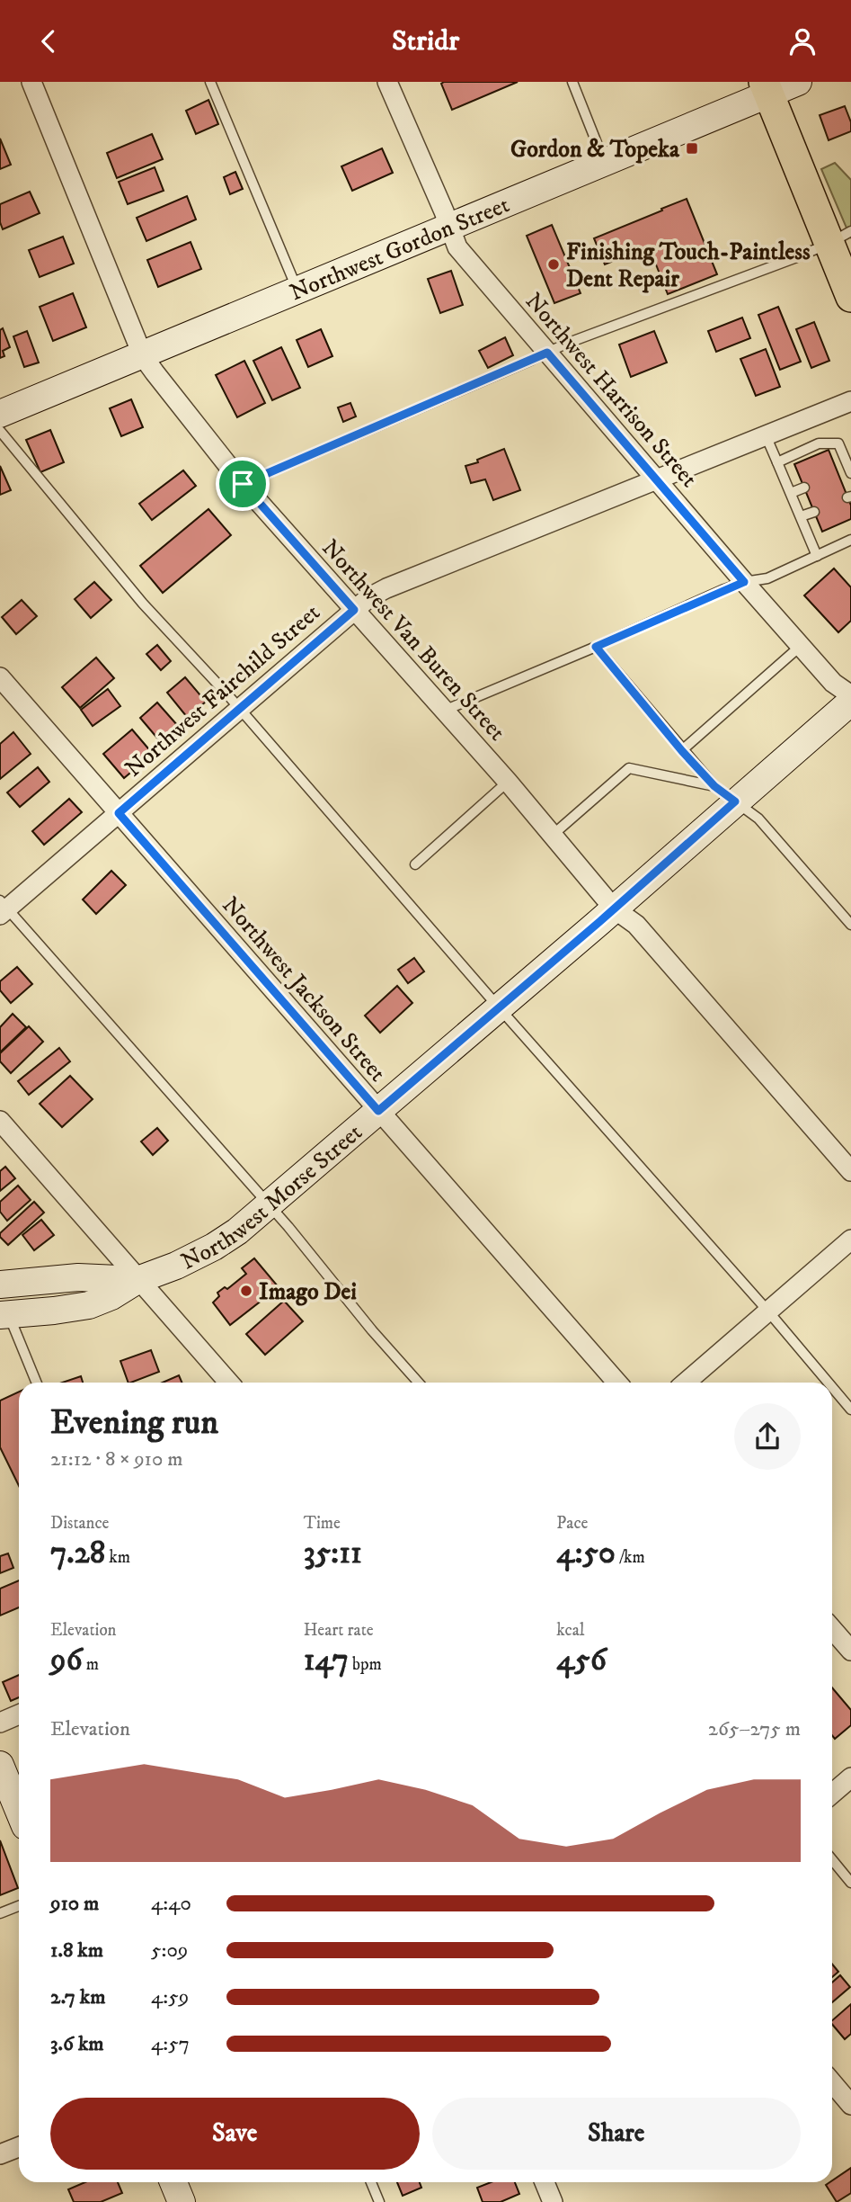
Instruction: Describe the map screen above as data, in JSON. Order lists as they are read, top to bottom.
{
  "streets": {
    "main road": ["Northwest Gordon Street", "Northwest Morse Street"],
    "street": [
      "Northwest Harrison Street",
      "Northwest Van Buren Street",
      "Northwest Fairchild Street",
      "Northwest Jackson Street"
    ]
  },
  "crossings": [
    ["Northwest Gordon Street", "Northwest Harrison Street"],
    ["Northwest Gordon Street", "Northwest Van Buren Street"],
    ["Northwest Harrison Street", "Northwest Fairchild Street"],
    ["Northwest Van Buren Street", "Northwest Fairchild Street"],
    ["Northwest Van Buren Street", "Northwest Morse Street"],
    ["Northwest Fairchild Street", "Northwest Jackson Street"],
    ["Northwest Jackson Street", "Northwest Morse Street"]
  ],
  "places": {
    "transit": ["Gordon & Topeka"],
    "other": ["Finishing Touch-Paintless Dent Repair", "Imago Dei"]
  },
  "page": {
    "header": "Stridr",
    "heading": ["Evening run", "21:12 · 8 × 910 m"],
    "stats": [
      ["Distance", "7.28 km"],
      ["Time", "35:11"],
      ["Pace", "4:50 /km"],
      ["Elevation", "96 m"],
      ["Heart rate", "147 bpm"],
      ["kcal", "456"]
    ],
    "chart": ["Elevation", "265–275 m"],
    "list": [
      {
        "name": "910 m",
        "note": "4:40"
      },
      {
        "name": "1.8 km",
        "note": "5:09"
      },
      {
        "name": "2.7 km",
        "note": "4:59"
      },
      {
        "name": "3.6 km",
        "note": "4:57"
      }
    ],
    "buttons": ["Save", "Share"]
  }
}
